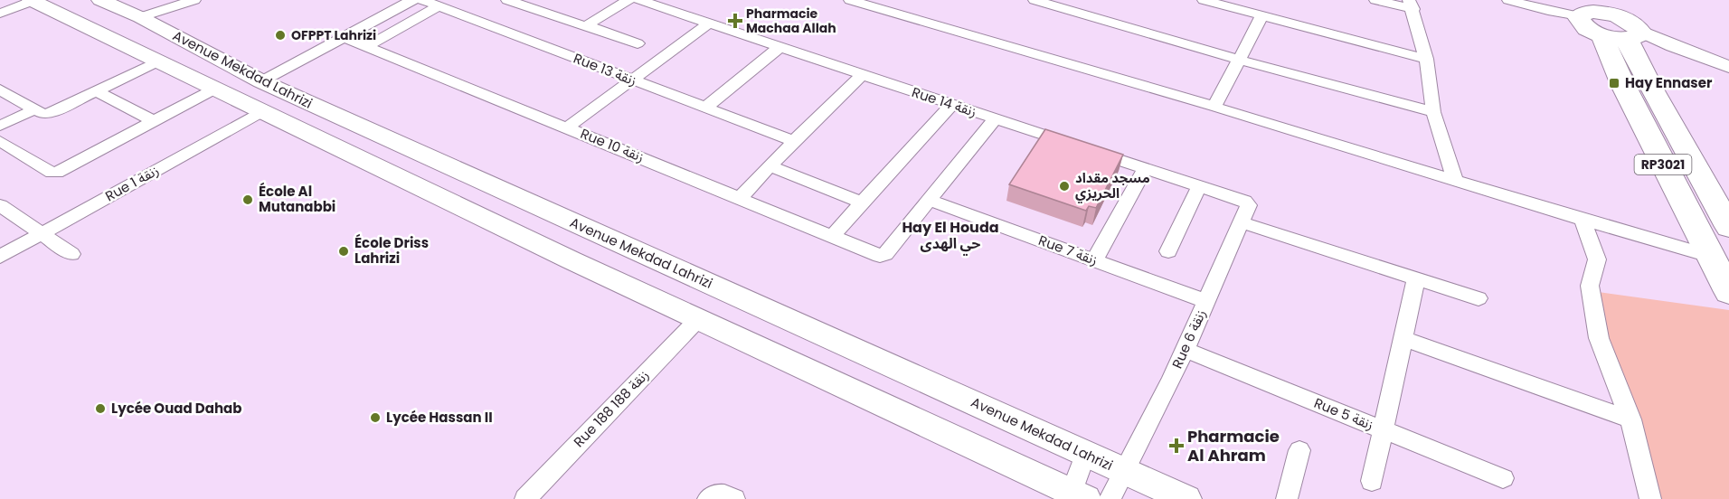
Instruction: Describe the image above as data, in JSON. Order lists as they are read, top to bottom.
{
  "streets": {
    "highway": ["RP3021"],
    "main road": ["Avenue Mekdad Lahrizi"],
    "street": [
      "Rue 13 زنقة",
      "Rue 14 زنقة",
      "Rue 10 زنقة",
      "Rue 1 زنقة",
      "Rue 7 زنقة",
      "Rue 6 زنقة",
      "Rue 188 زنقة 188",
      "Rue 5 زنقة"
    ]
  },
  "crossings": [
    ["Avenue Mekdad Lahrizi", "Rue 1 زنقة"],
    ["Avenue Mekdad Lahrizi", "Rue 6 زنقة"],
    ["Avenue Mekdad Lahrizi", "Rue 188 زنقة 188"],
    ["Rue 14 زنقة", "Rue 6 زنقة"],
    ["Rue 10 زنقة", "Rue 7 زنقة"],
    ["Rue 7 زنقة", "Rue 6 زنقة"],
    ["Rue 6 زنقة", "Rue 5 زنقة"]
  ],
  "districts": ["Hay El Houda حي الهدى"],
  "places": {
    "health": ["Pharmacie Machaa Allah", "Pharmacie Al Ahram"],
    "other": [
      "OFPPT Lahrizi",
      "مسجد مقداد الحريزي",
      "École Al Mutanabbi",
      "École Driss Lahrizi",
      "Lycée Ouad Dahab",
      "Lycée Hassan II"
    ],
    "transit": ["Hay Ennaser"]
  }
}
